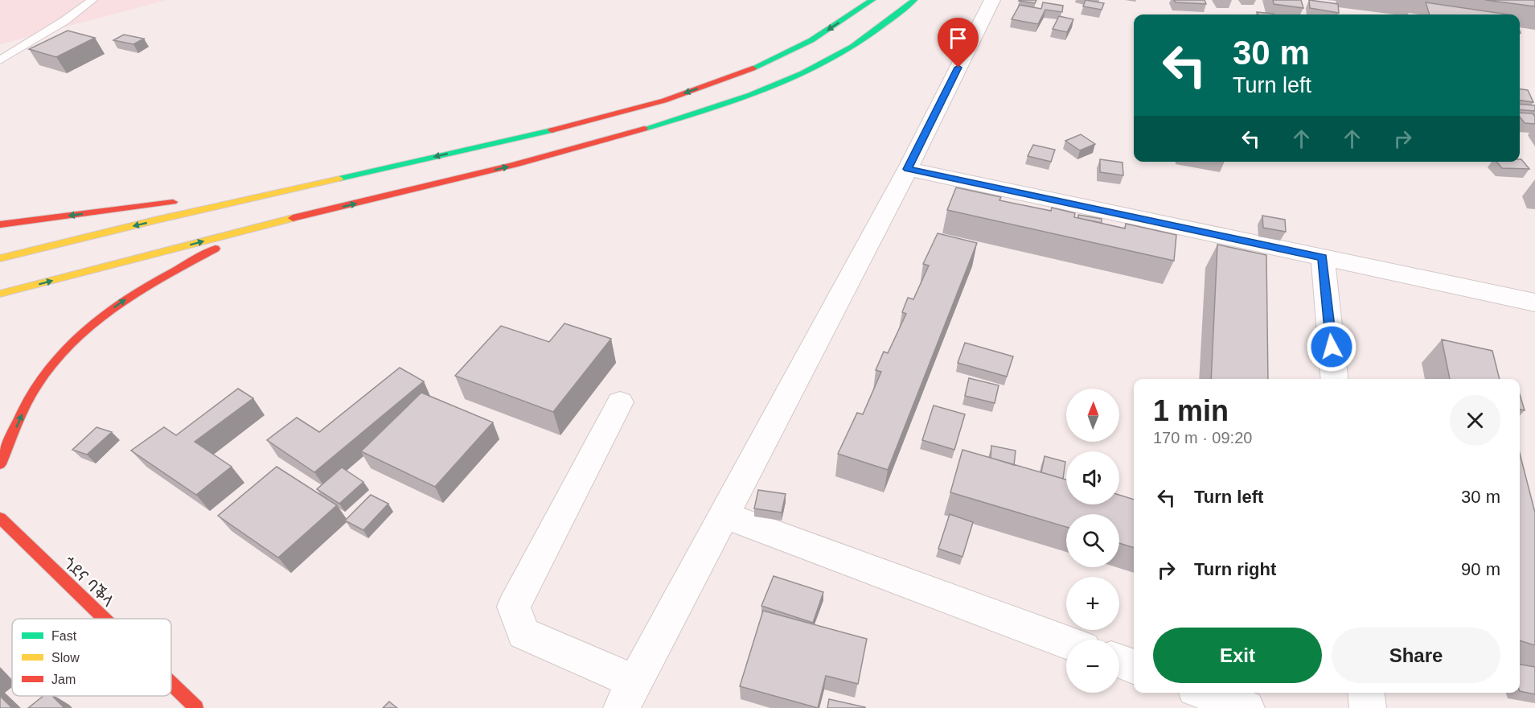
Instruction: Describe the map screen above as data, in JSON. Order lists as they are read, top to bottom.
{
  "streets": {
    "main road": ["ጎደና ባቕላ"]
  },
  "legend": ["Fast", "Slow", "Jam"],
  "north": "top",
  "page": {
    "turn": ["30 m", "Turn left"],
    "heading": ["1 min", "170 m · 09:20"],
    "map_buttons": ["+", "−"],
    "list": [
      {
        "name": "Turn left",
        "value": "30 m"
      },
      {
        "name": "Turn right",
        "value": "90 m"
      }
    ],
    "buttons": ["Exit", "Share"]
  }
}
